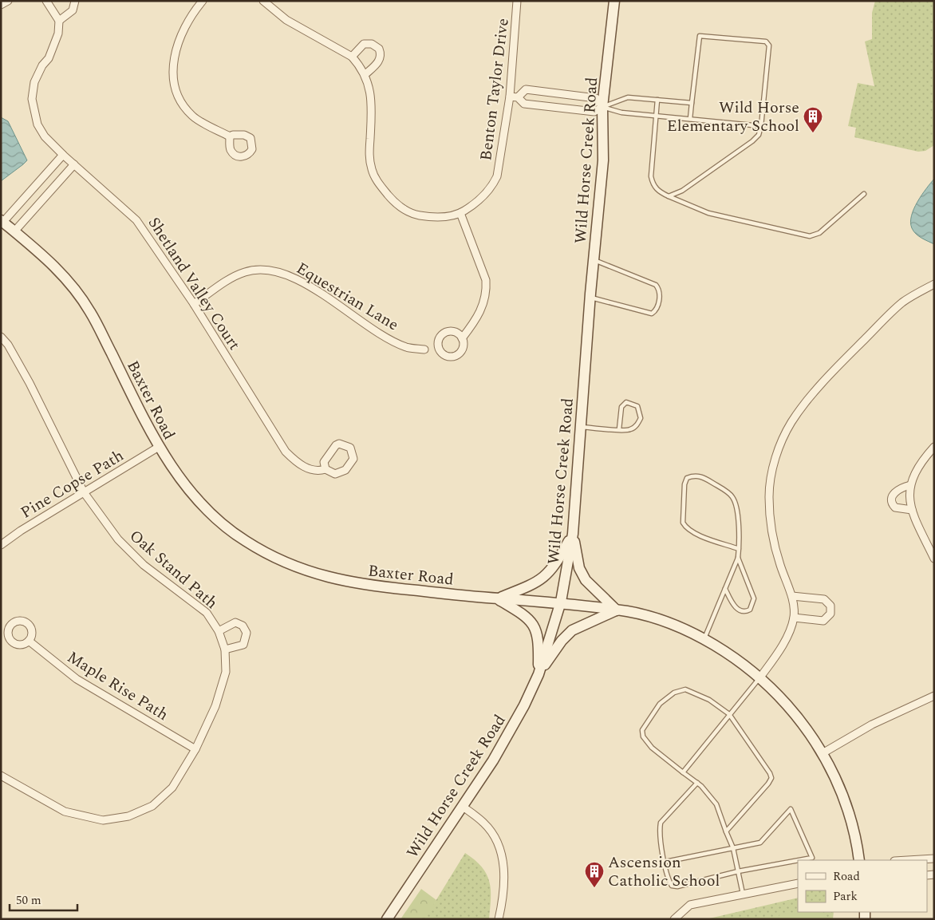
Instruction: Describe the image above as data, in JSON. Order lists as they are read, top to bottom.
{
  "streets": {
    "main road": ["Wild Horse Creek Road", "Baxter Road"],
    "street": [
      "Benton Taylor Drive",
      "Shetland Valley Court",
      "Equestrian Lane",
      "Pine Copse Path",
      "Oak Stand Path",
      "Maple Rise Path"
    ]
  },
  "crossings": [
    ["Wild Horse Creek Road", "Baxter Road"],
    ["Shetland Valley Court", "Equestrian Lane"],
    ["Baxter Road", "Pine Copse Path"],
    ["Pine Copse Path", "Oak Stand Path"],
    ["Oak Stand Path", "Maple Rise Path"]
  ],
  "places": {
    "building": ["Wild Horse Elementary School", "Ascension Catholic School"]
  },
  "legend": ["Road", "Park"],
  "scale_bar": "50 m"
}
